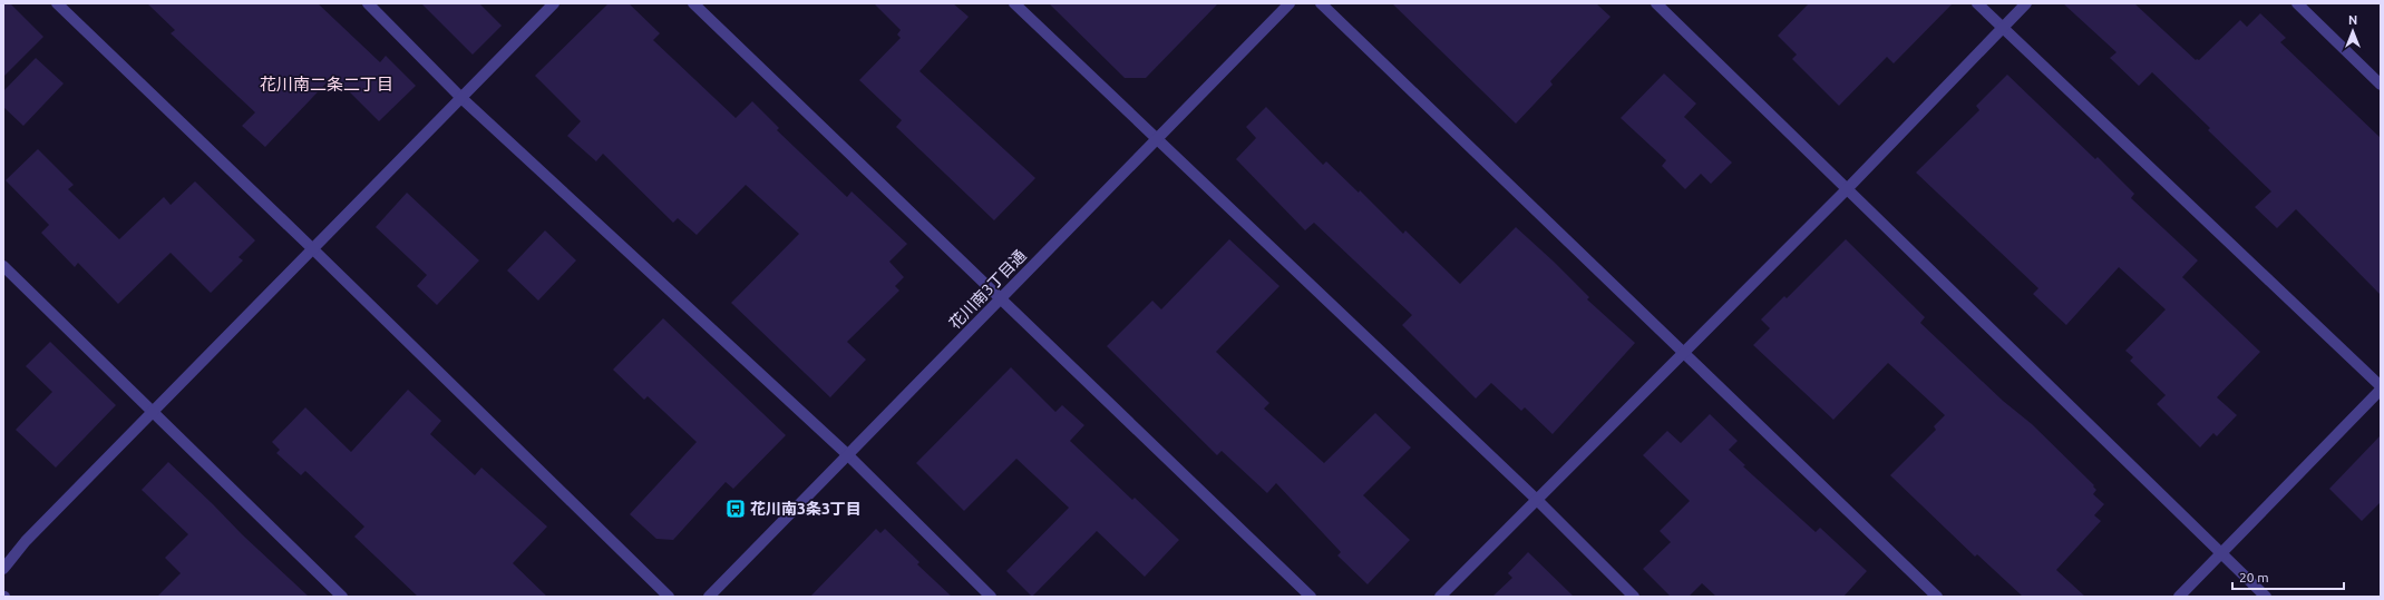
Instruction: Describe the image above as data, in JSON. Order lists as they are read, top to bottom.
{
  "streets": {
    "street": ["花川南3丁目通"]
  },
  "districts": ["花川南二条二丁目"],
  "places": {
    "bus stop": ["花川南3条3丁目"]
  },
  "scale_bar": "20 m",
  "north": "top"
}
